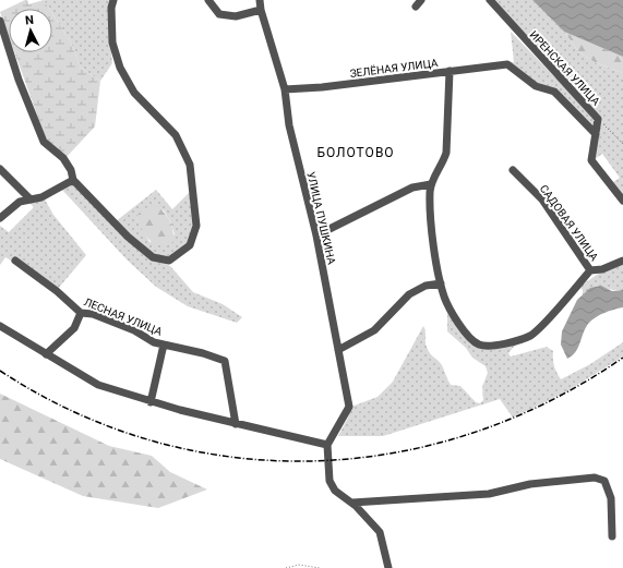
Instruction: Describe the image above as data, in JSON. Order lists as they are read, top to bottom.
{
  "streets": {
    "street": [
      "ЗЕЛЁНАЯ УЛИЦА",
      "ИРЕНСКАЯ УЛИЦА",
      "УЛИЦА ПУШКИНА",
      "САДОВАЯ УЛИЦА",
      "ЛЕСНАЯ УЛИЦА"
    ]
  },
  "crossings": [
    ["ЗЕЛЁНАЯ УЛИЦА", "ИРЕНСКАЯ УЛИЦА"],
    ["ЗЕЛЁНАЯ УЛИЦА", "УЛИЦА ПУШКИНА"]
  ],
  "districts": ["БОЛОТОВО"],
  "north": "top"
}
